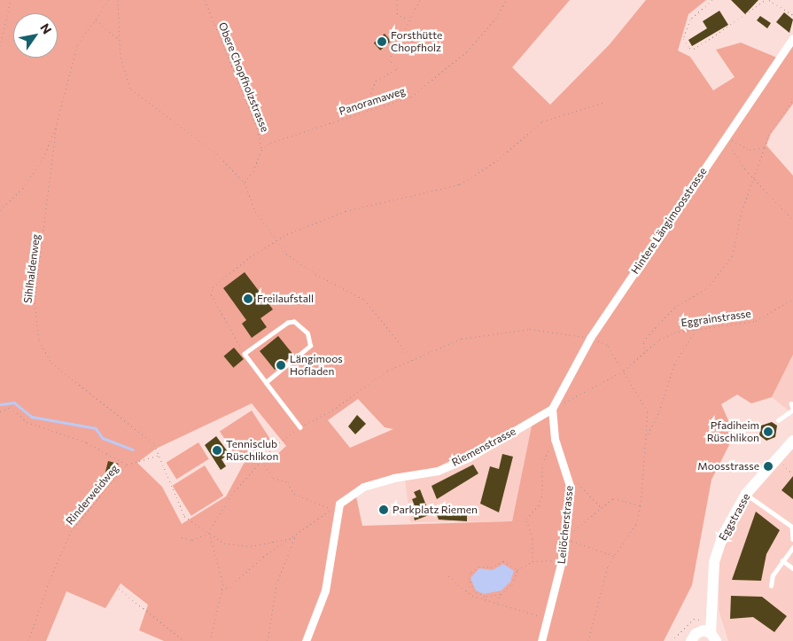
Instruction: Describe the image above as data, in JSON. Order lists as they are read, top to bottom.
{
  "streets": {
    "main road": ["Eggstrasse"],
    "street": ["Hintere Längimoosstrasse", "Riemenstrasse", "Leilöcherstrasse"],
    "path": [
      "Obere Chopfholzstrasse",
      "Panoramaweg",
      "Sihlhaldenweg",
      "Eggrainstrasse",
      "Rinderweidweg"
    ]
  },
  "crossings": [
    ["Obere Chopfholzstrasse", "Panoramaweg"],
    ["Hintere Längimoosstrasse", "Eggrainstrasse"],
    ["Hintere Längimoosstrasse", "Riemenstrasse"],
    ["Hintere Längimoosstrasse", "Leilöcherstrasse"],
    ["Sihlhaldenweg", "Rinderweidweg"],
    ["Eggrainstrasse", "Riemenstrasse"],
    ["Eggrainstrasse", "Leilöcherstrasse"],
    ["Riemenstrasse", "Leilöcherstrasse"]
  ],
  "places": [
    "Forsthütte Chopfholz",
    "Freilaufstall",
    "Längimoos Hofladen",
    "Pfadiheim Rüschlikon",
    "Tennisclub Rüschlikon",
    "Moosstrasse",
    "Parkplatz Riemen"
  ],
  "north": "top right"
}
